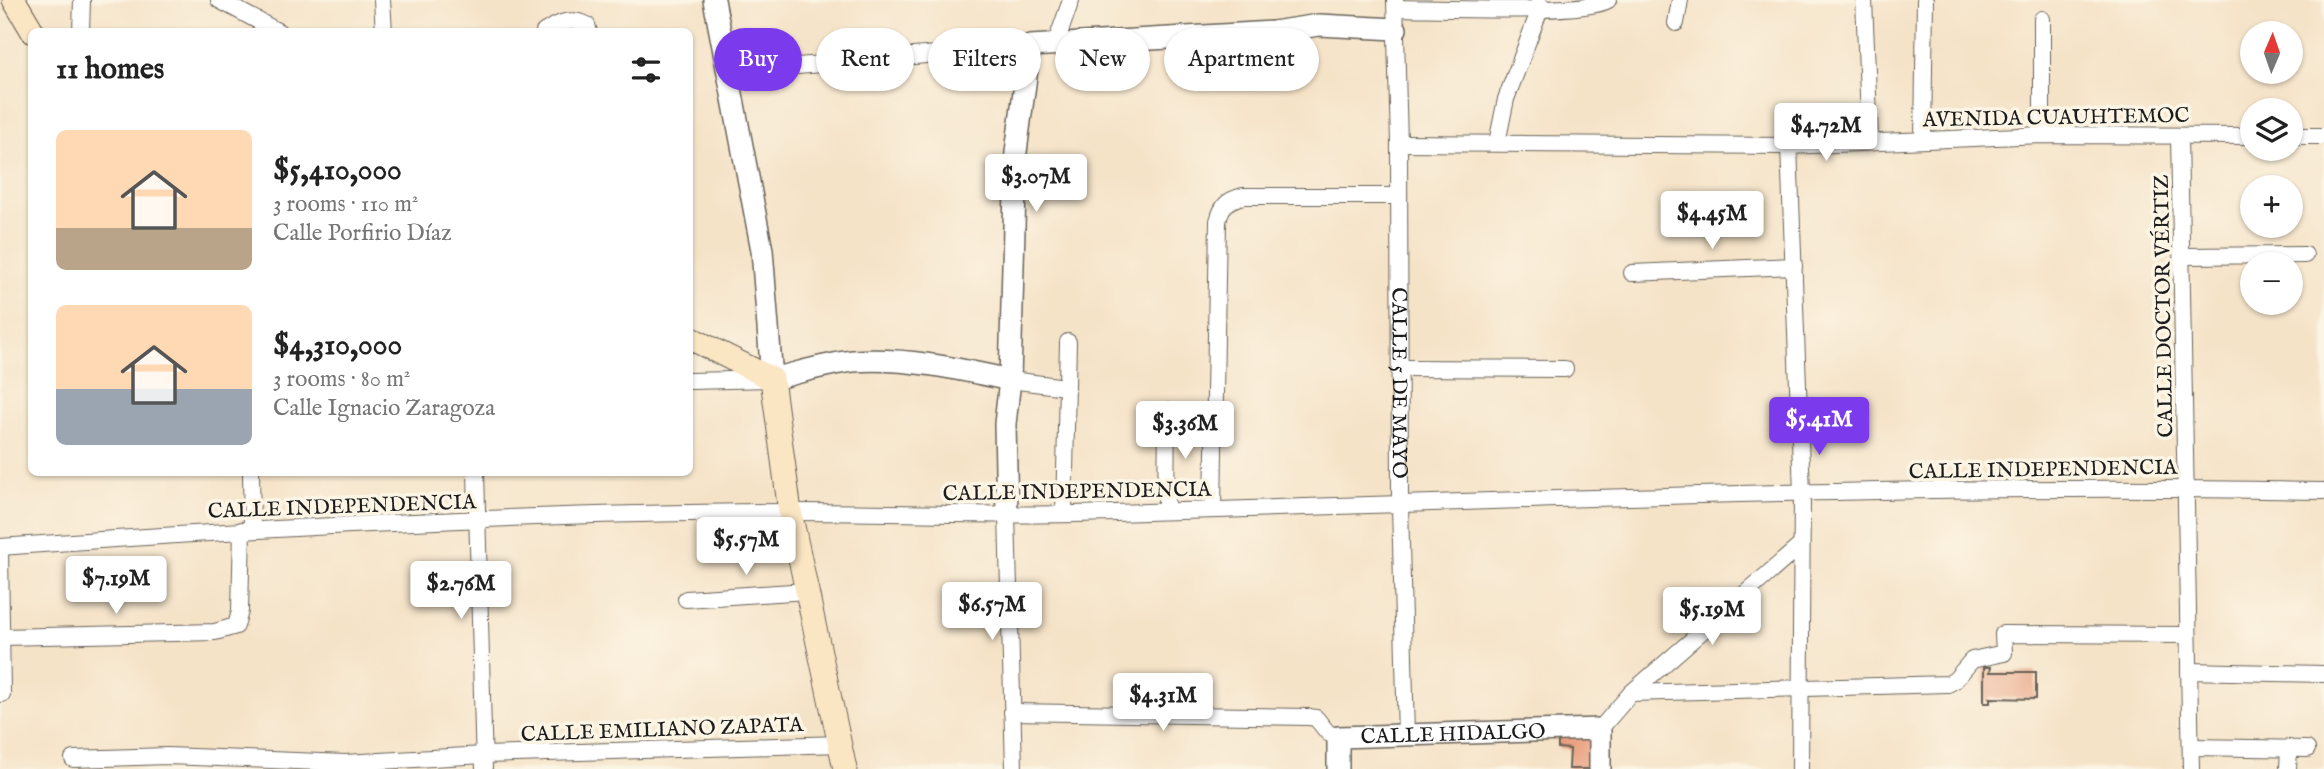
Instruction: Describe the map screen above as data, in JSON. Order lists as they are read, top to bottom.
{
  "streets": {
    "street": [
      "AVENIDA CUAUHTEMOC",
      "CALLE DOCTOR VÉRTIZ",
      "CALLE 5 DE MAYO",
      "CALLE INDEPENDENCIA",
      "CALLE EMILIANO ZAPATA",
      "CALLE HIDALGO"
    ]
  },
  "crossings": [
    ["AVENIDA CUAUHTEMOC", "CALLE DOCTOR VÉRTIZ"],
    ["AVENIDA CUAUHTEMOC", "CALLE 5 DE MAYO"],
    ["CALLE DOCTOR VÉRTIZ", "CALLE INDEPENDENCIA"],
    ["CALLE 5 DE MAYO", "CALLE INDEPENDENCIA"],
    ["CALLE 5 DE MAYO", "CALLE HIDALGO"]
  ],
  "north": "top",
  "page": {
    "map_buttons": ["+", "−"],
    "chip": [
      "Buy",
      "Rent",
      "Filters",
      "New",
      "Apartment"
    ],
    "heading": "11 homes",
    "price": [
      "$4.72M",
      "$3.07M",
      "$4.45M",
      "$5.41M",
      "$3.36M",
      "$5.57M",
      "$7.19M",
      "$2.76M",
      "$6.57M",
      "$5.19M",
      "$4.31M"
    ],
    "list": [
      {
        "name": "$5,410,000",
        "note": "3 rooms · 110 m² · Calle Porfirio Díaz"
      },
      {
        "name": "$4,310,000",
        "note": "3 rooms · 80 m² · Calle Ignacio Zaragoza"
      }
    ]
  }
}
